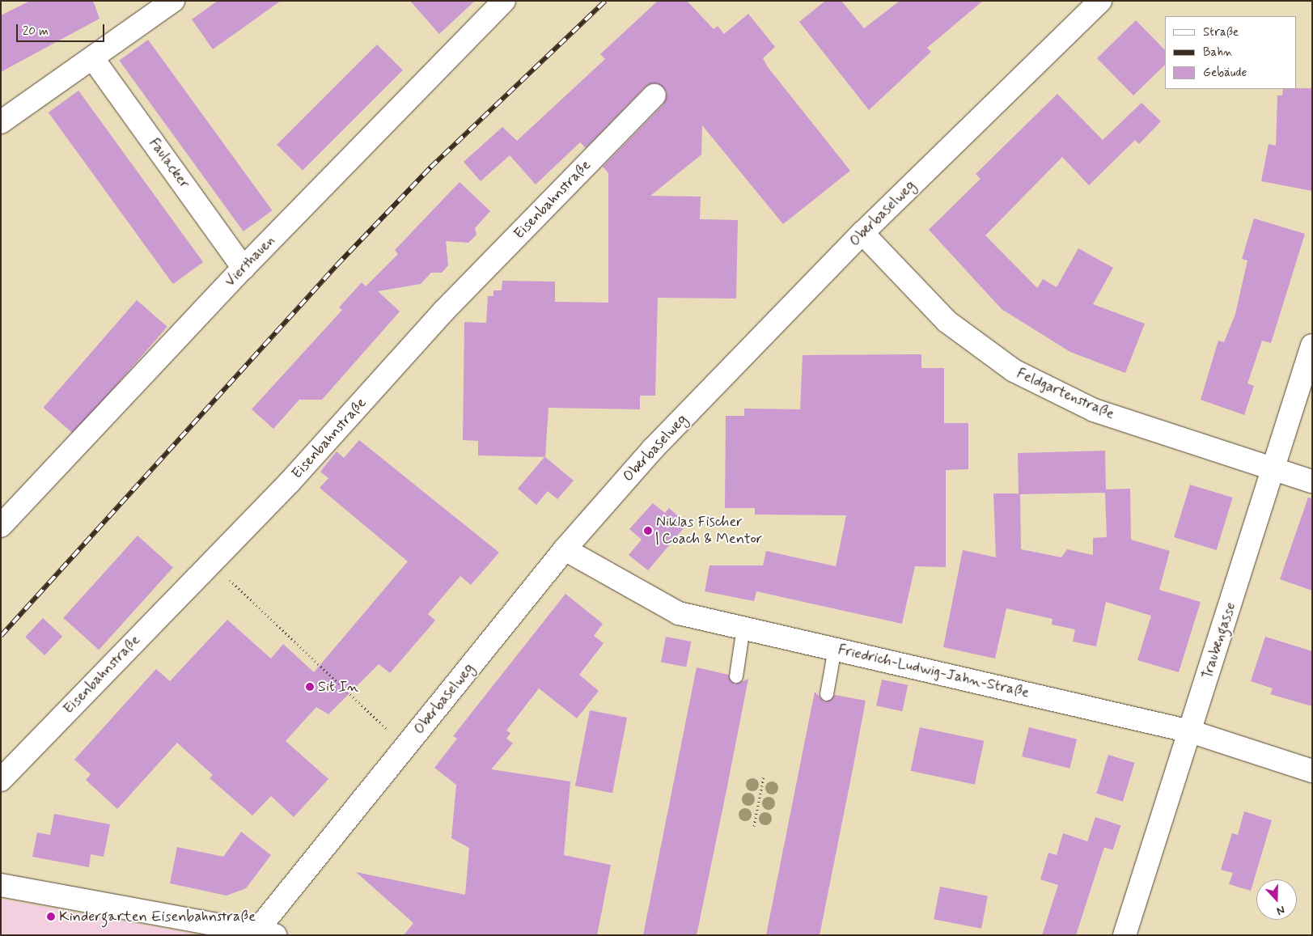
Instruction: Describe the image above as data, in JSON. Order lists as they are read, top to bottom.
{
  "streets": {
    "street": [
      "Faulacker",
      "Eisenbahnstraße",
      "Oberbaselweg",
      "Vierthauen",
      "Feldgartenstraße",
      "Traubengasse",
      "Friedrich-Ludwig-Jahn-Straße"
    ]
  },
  "crossings": [
    ["Faulacker", "Vierthauen"],
    ["Oberbaselweg", "Feldgartenstraße"],
    ["Oberbaselweg", "Friedrich-Ludwig-Jahn-Straße"],
    ["Feldgartenstraße", "Traubengasse"],
    ["Traubengasse", "Friedrich-Ludwig-Jahn-Straße"]
  ],
  "places": ["Niklas Fischer | Coach & Mentor", "Sit In", "Kindergarten Eisenbahnstraße"],
  "legend": ["Straße", "Bahn", "Gebäude"],
  "scale_bar": "20 m",
  "north": "bottom"
}
